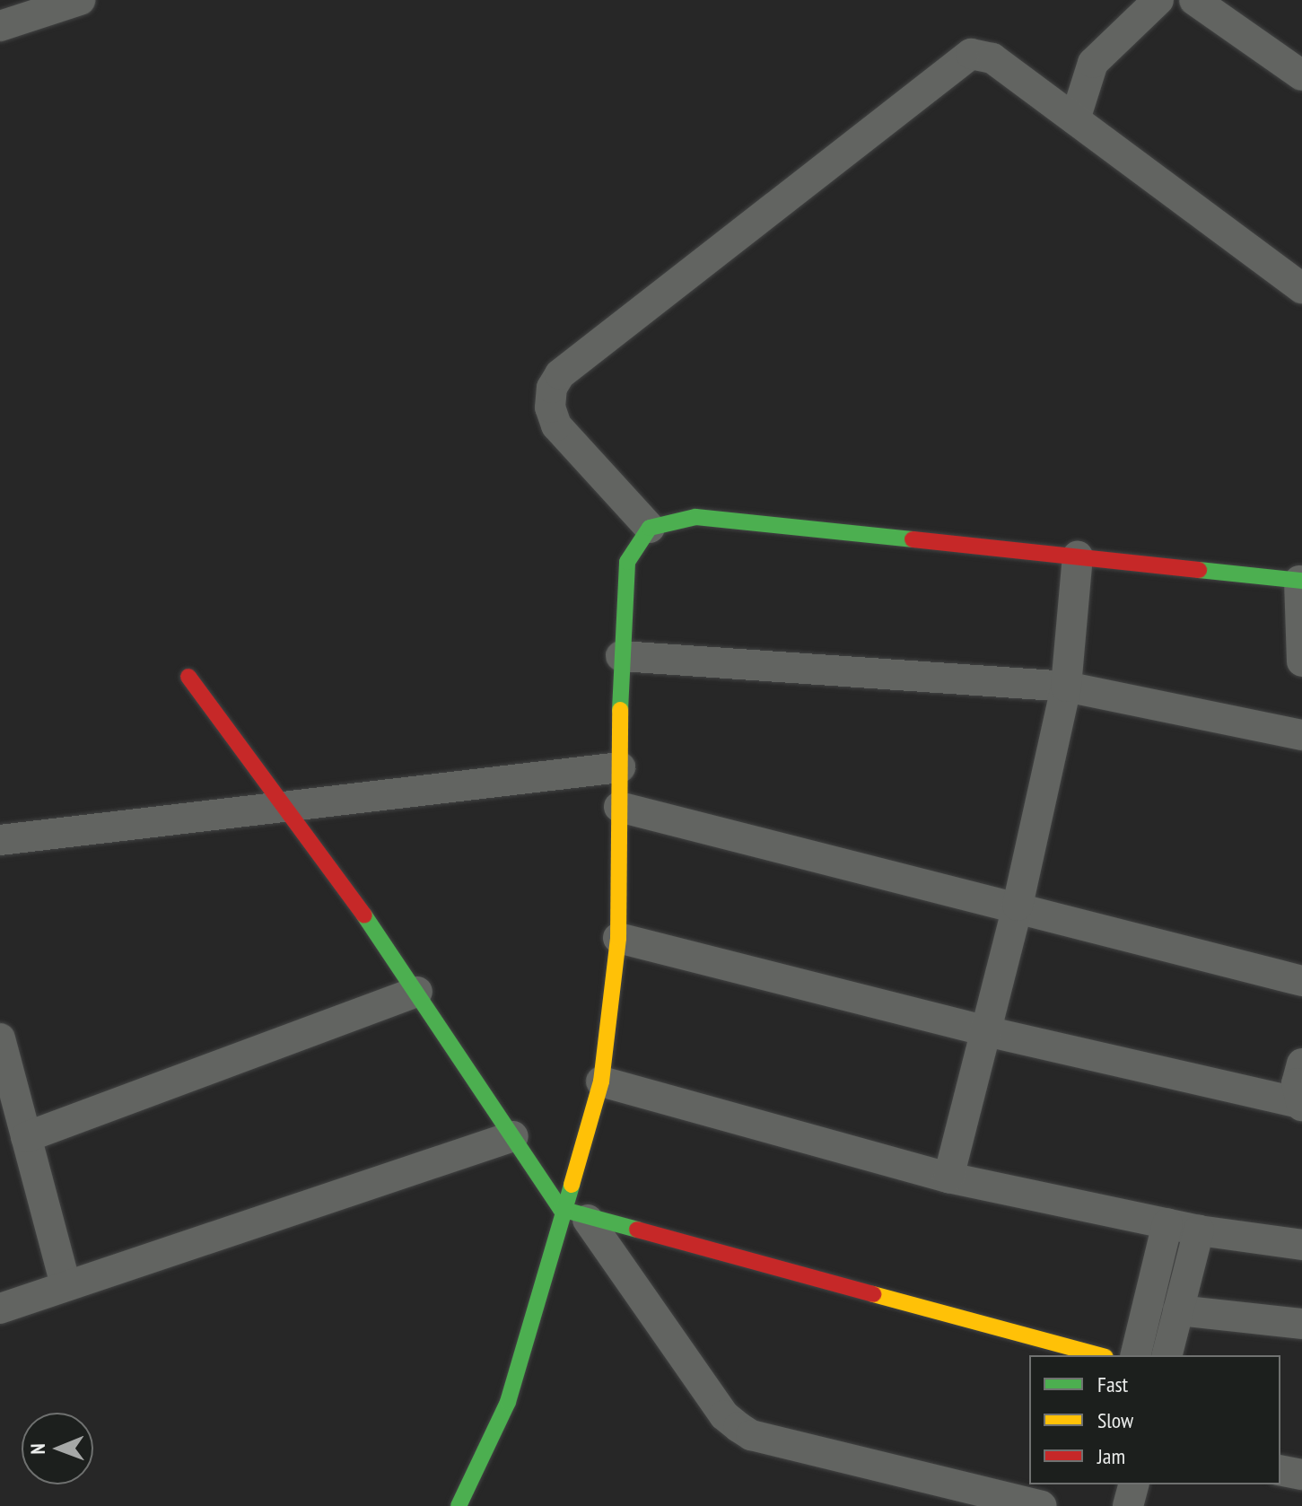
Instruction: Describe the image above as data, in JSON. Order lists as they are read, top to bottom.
{
  "legend": ["Fast", "Slow", "Jam"],
  "north": "left"
}
